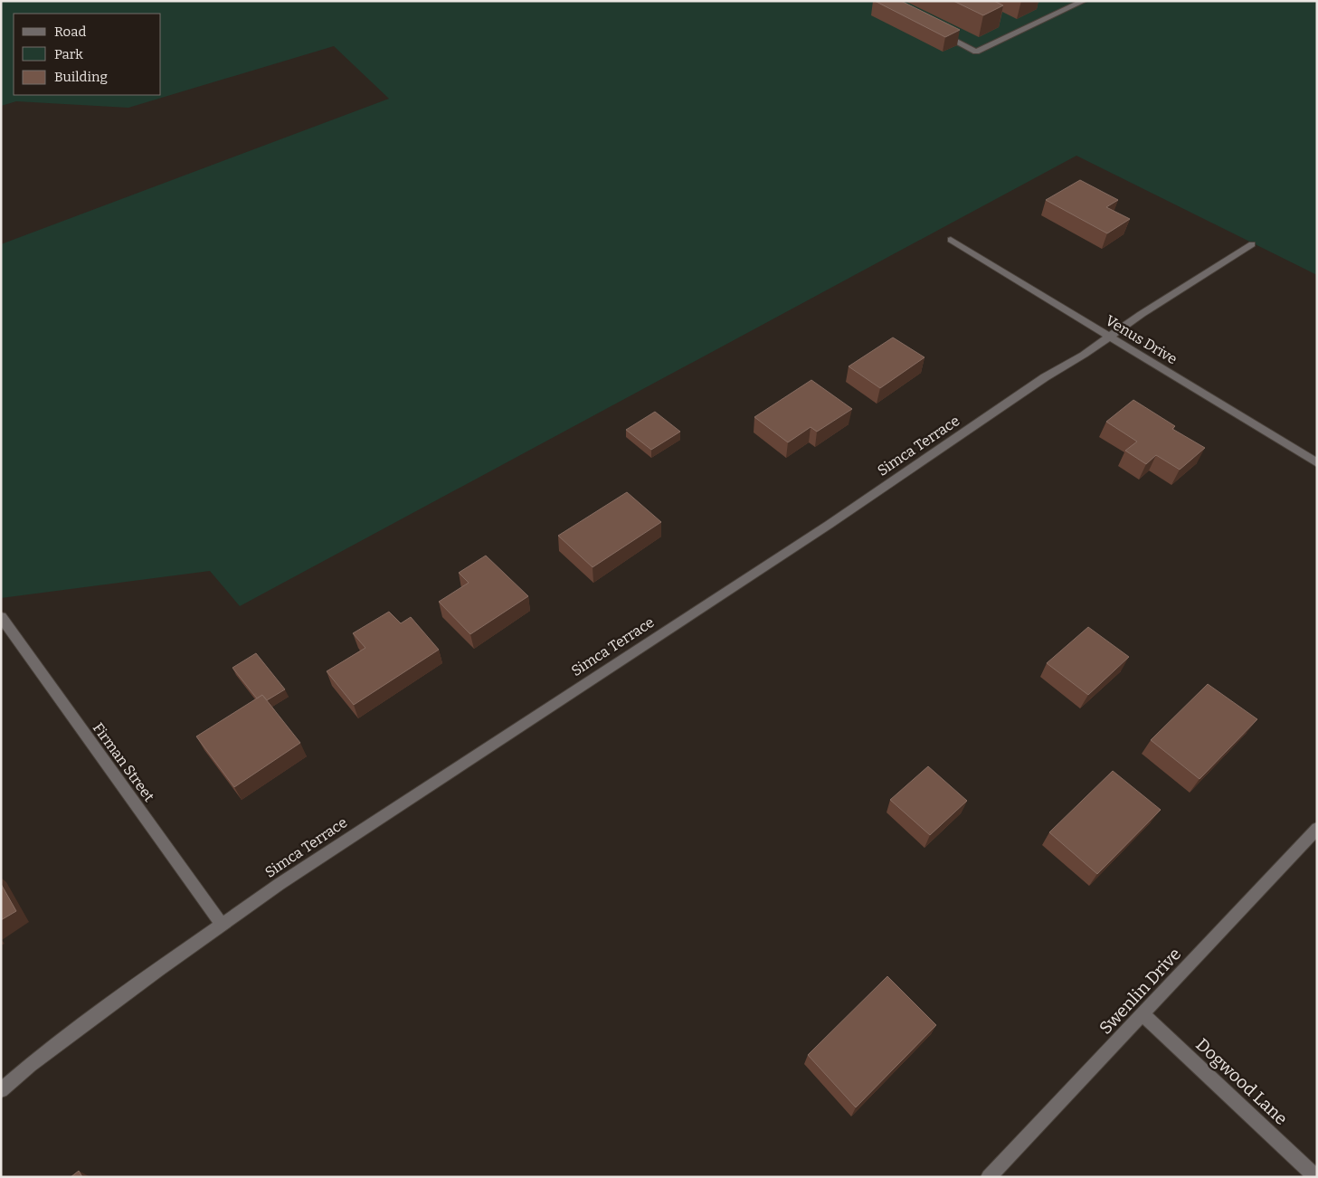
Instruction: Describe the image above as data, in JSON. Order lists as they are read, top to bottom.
{
  "streets": {
    "street": [
      "Venus Drive",
      "Simca Terrace",
      "Firman Street",
      "Swenlin Drive",
      "Dogwood Lane"
    ]
  },
  "crossings": [
    ["Venus Drive", "Simca Terrace"],
    ["Simca Terrace", "Firman Street"],
    ["Swenlin Drive", "Dogwood Lane"]
  ],
  "legend": ["Road", "Park", "Building"]
}
